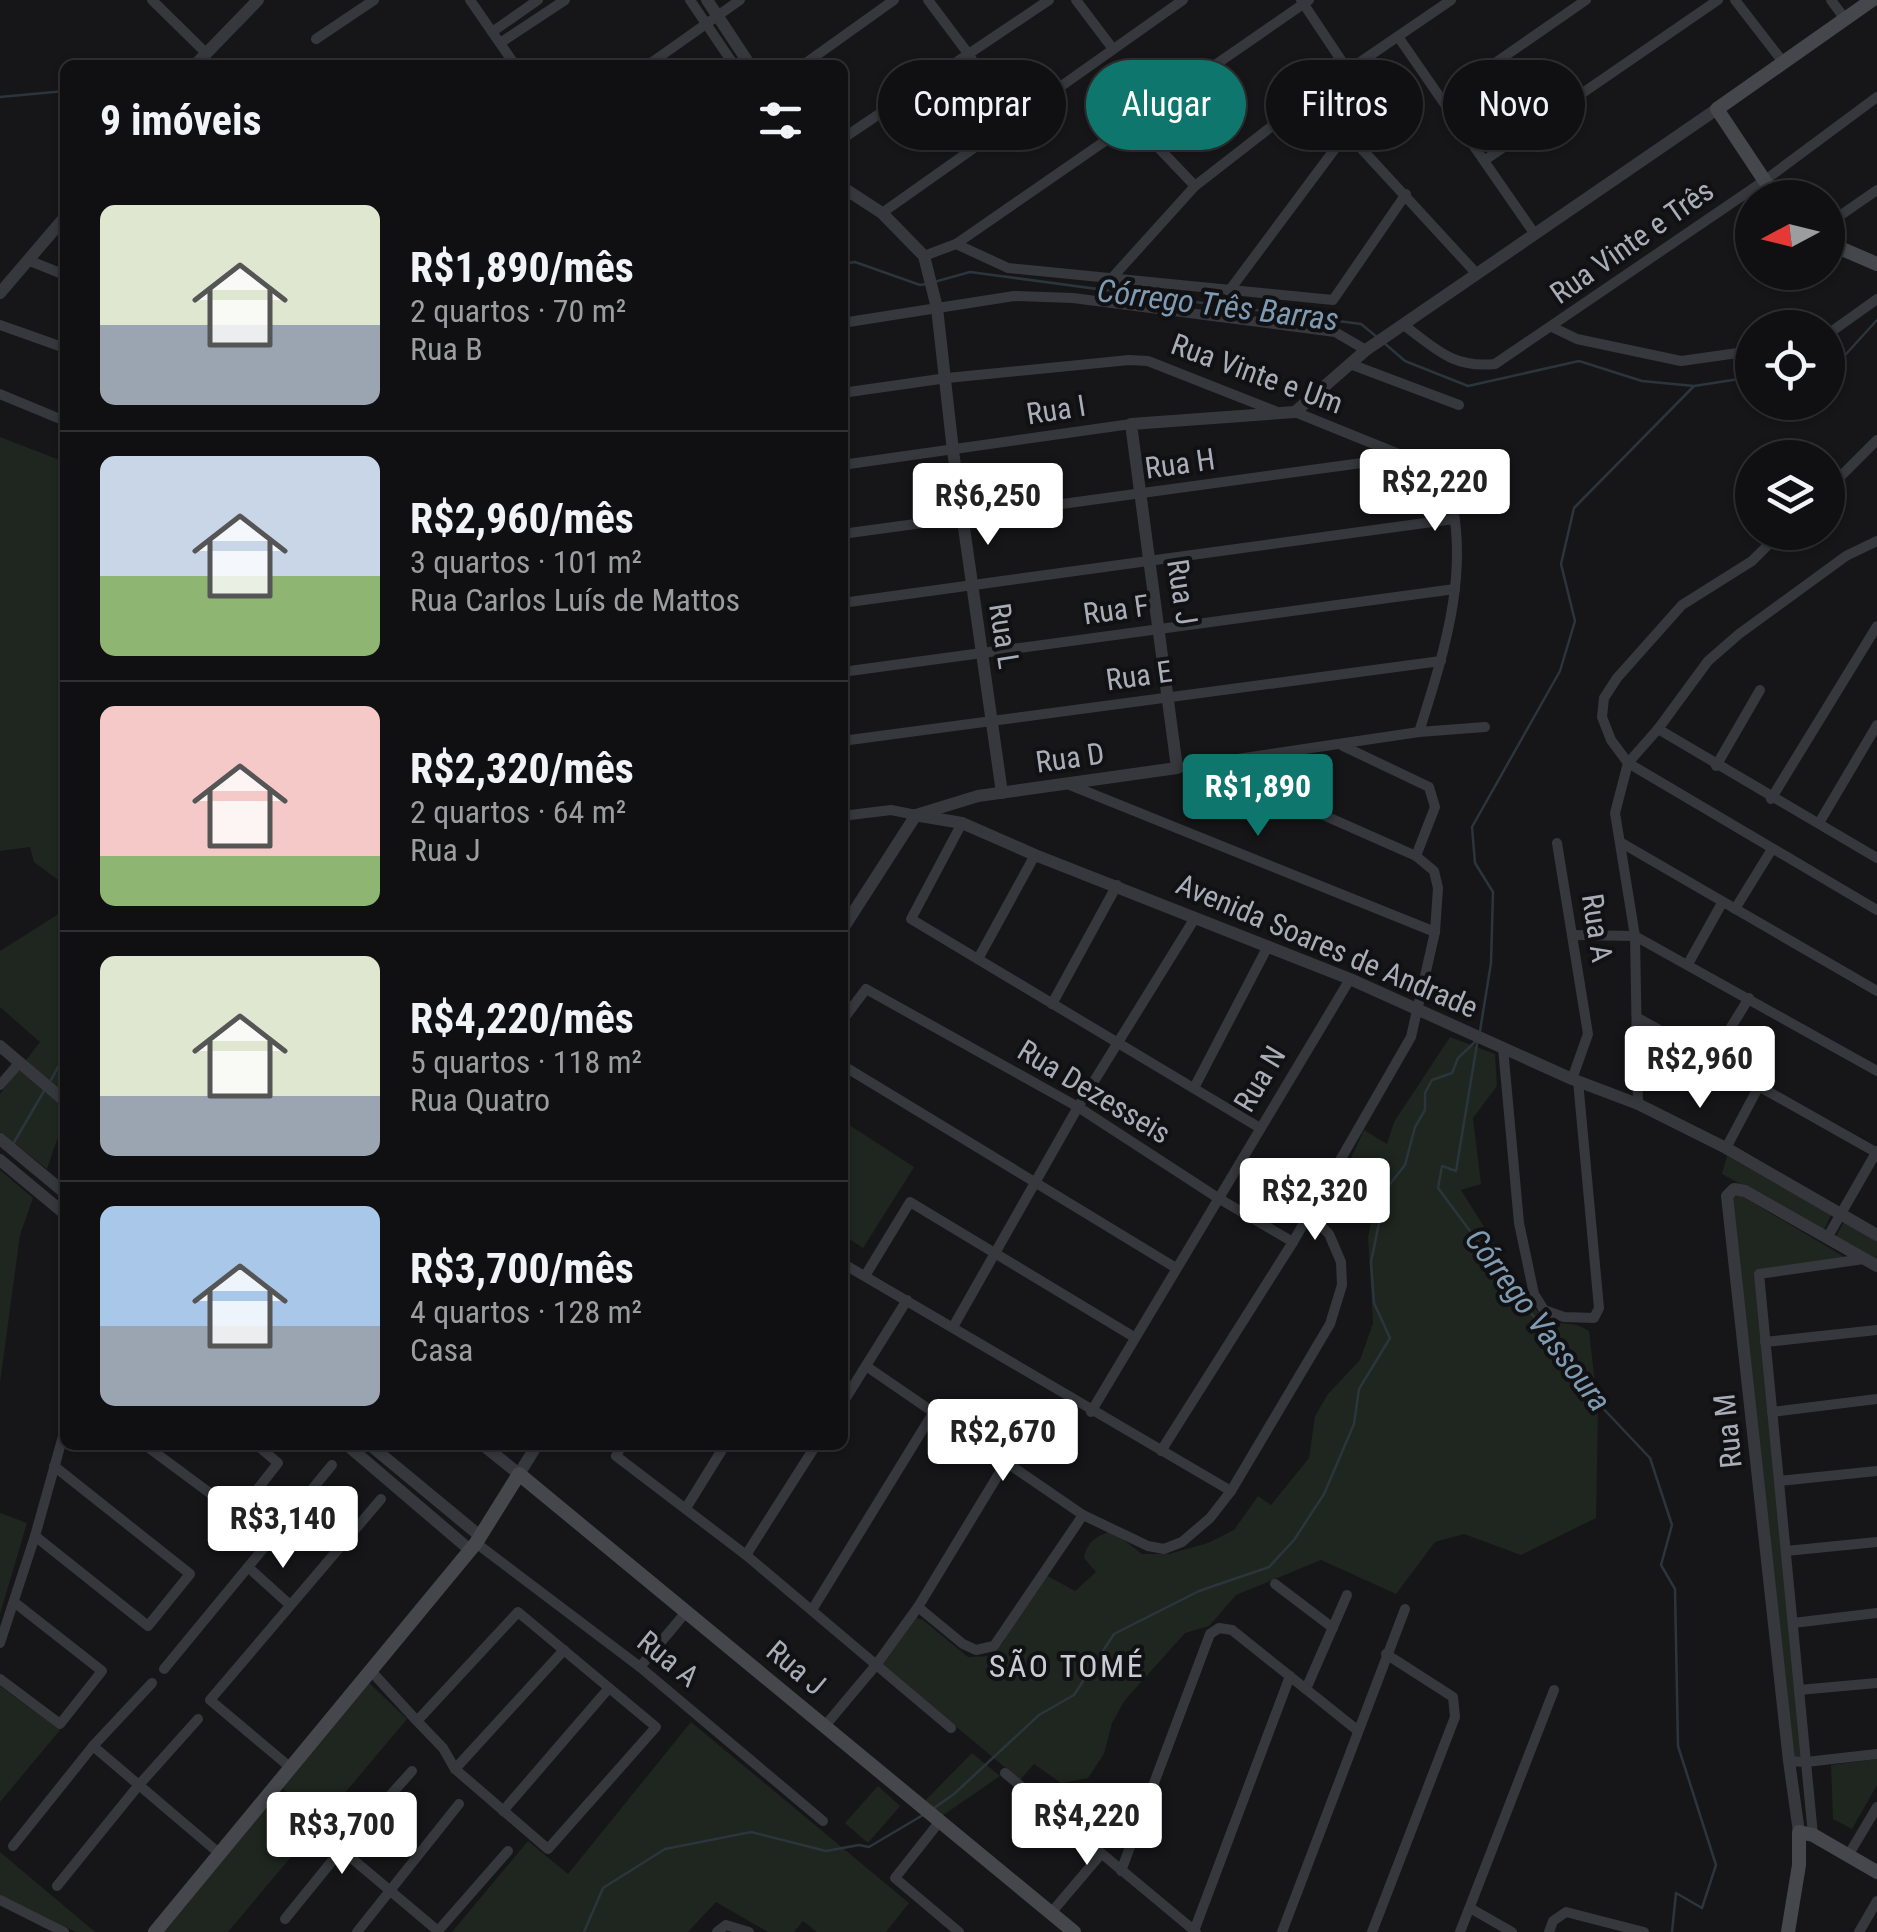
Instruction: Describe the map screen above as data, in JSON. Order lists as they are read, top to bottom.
{
  "streets": {
    "main road": ["Rua J"],
    "street": [
      "Rua Vinte e Três",
      "Rua Vinte e Um",
      "Rua I",
      "Rua H",
      "Rua F",
      "Rua L",
      "Rua E",
      "Rua D",
      "Rua A",
      "Avenida Soares de Andrade",
      "Rua N",
      "Rua Dezesseis",
      "Rua M"
    ]
  },
  "crossings": [
    ["Rua Vinte e Um", "Rua I"],
    ["Rua Vinte e Um", "Rua H"],
    ["Rua Vinte e Um", "Rua F"],
    ["Rua Vinte e Um", "Rua L"],
    ["Rua Vinte e Um", "Rua E"],
    ["Rua Vinte e Um", "Rua D"],
    ["Rua I", "Rua J"],
    ["Rua I", "Rua L"],
    ["Rua H", "Rua J"],
    ["Rua H", "Rua L"],
    ["Rua J", "Rua F"],
    ["Rua J", "Rua E"],
    ["Rua J", "Rua D"],
    ["Rua F", "Rua L"],
    ["Rua L", "Rua E"],
    ["Rua L", "Rua D"],
    ["Rua D", "Avenida Soares de Andrade"],
    ["Rua A", "Avenida Soares de Andrade"],
    ["Avenida Soares de Andrade", "Rua N"],
    ["Rua N", "Rua Dezesseis"]
  ],
  "districts": ["SÃO TOMÉ"],
  "water": ["Córrego Três Barras", "Córrego Vassoura"],
  "north": "left",
  "page": {
    "chip": [
      "Comprar",
      "Alugar",
      "Filtros",
      "Novo"
    ],
    "heading": "9 imóveis",
    "list": [
      {
        "name": "R$1,890/mês",
        "note": "2 quartos · 70 m² · Rua B"
      },
      {
        "name": "R$2,960/mês",
        "note": "3 quartos · 101 m² · Rua Carlos Luís de Mattos"
      },
      {
        "name": "R$2,320/mês",
        "note": "2 quartos · 64 m² · Rua J"
      },
      {
        "name": "R$4,220/mês",
        "note": "5 quartos · 118 m² · Rua Quatro"
      },
      {
        "name": "R$3,700/mês",
        "note": "4 quartos · 128 m² · Casa"
      }
    ],
    "price": [
      "R$2,220",
      "R$6,250",
      "R$1,890",
      "R$2,960",
      "R$2,320",
      "R$2,670",
      "R$3,140",
      "R$4,220",
      "R$3,700"
    ]
  }
}
